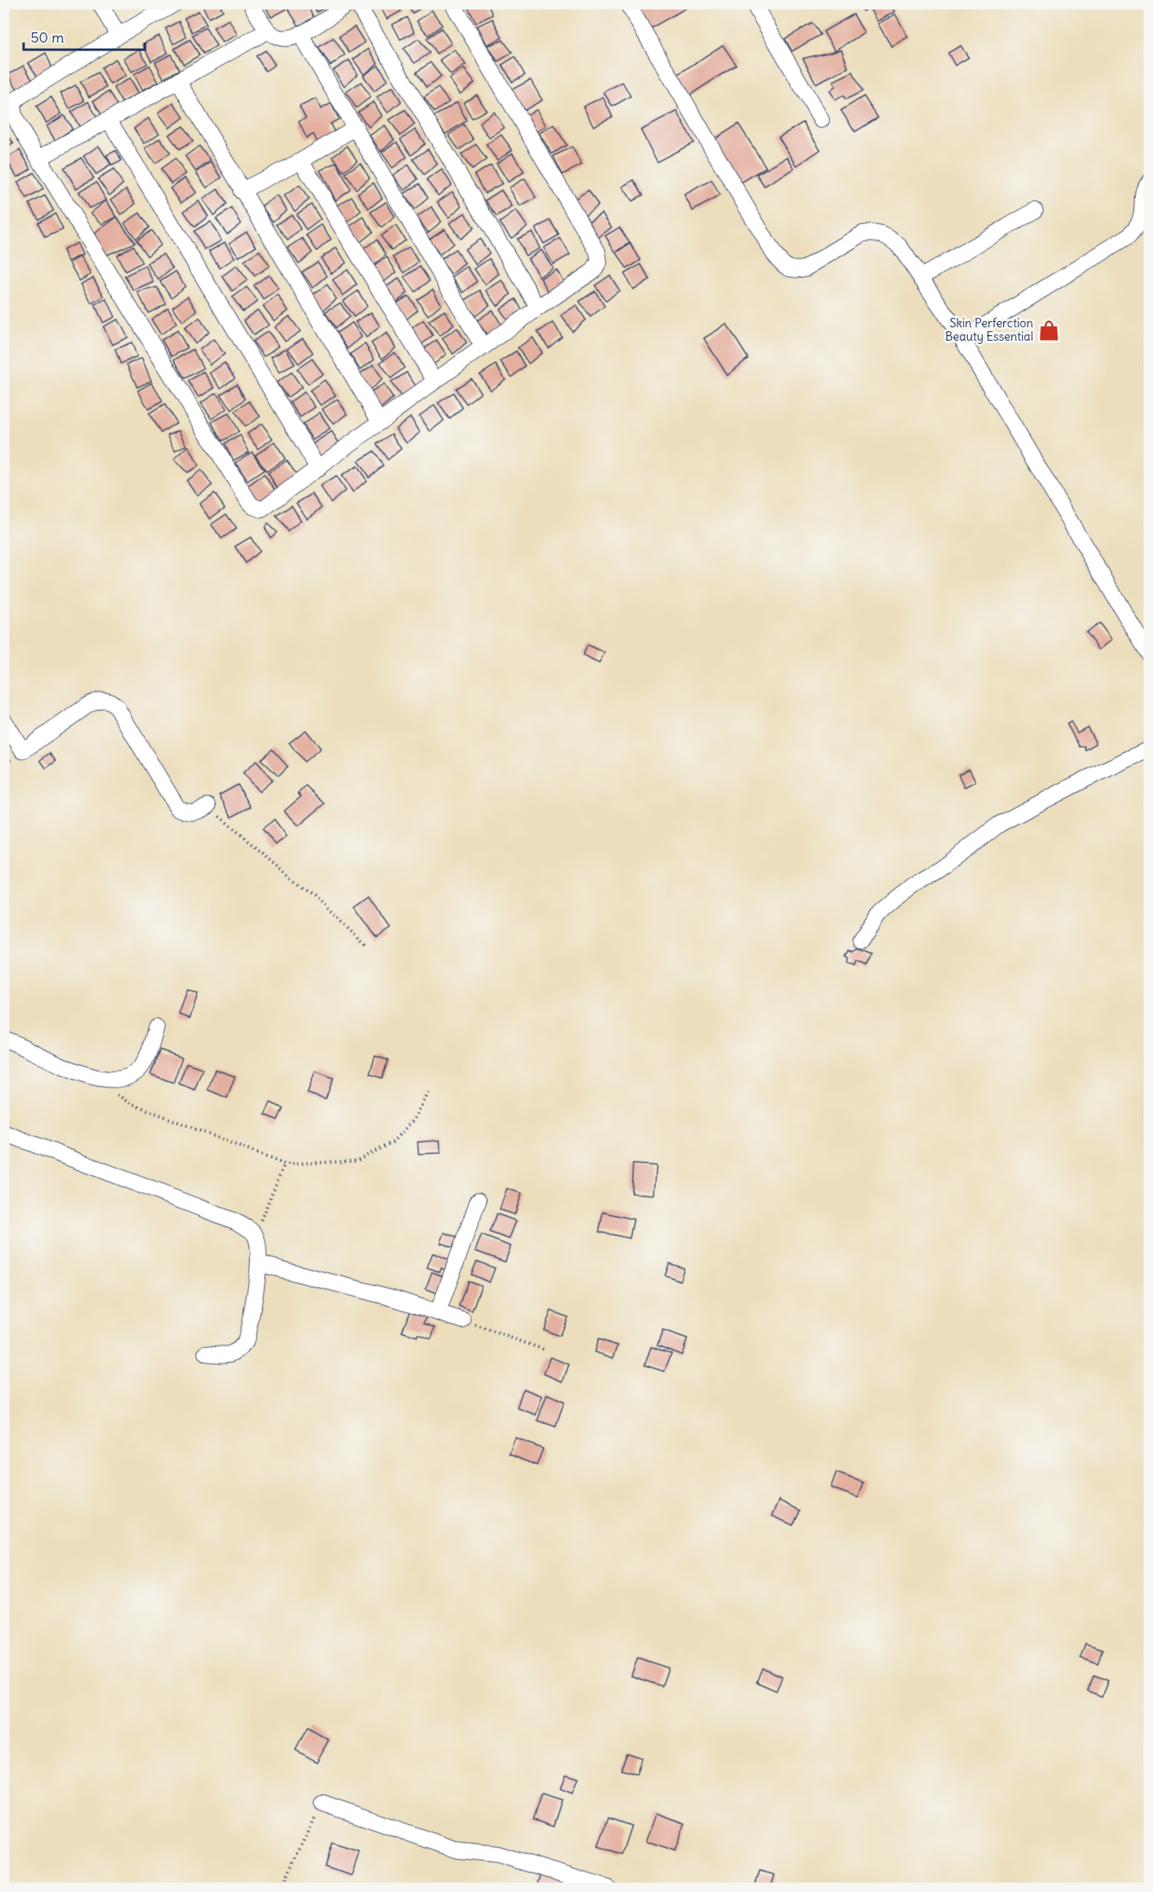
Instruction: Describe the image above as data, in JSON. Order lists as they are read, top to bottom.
{
  "places": {
    "shop": ["Skin Perferction Beauty Essential"]
  },
  "scale_bar": "50 m"
}
